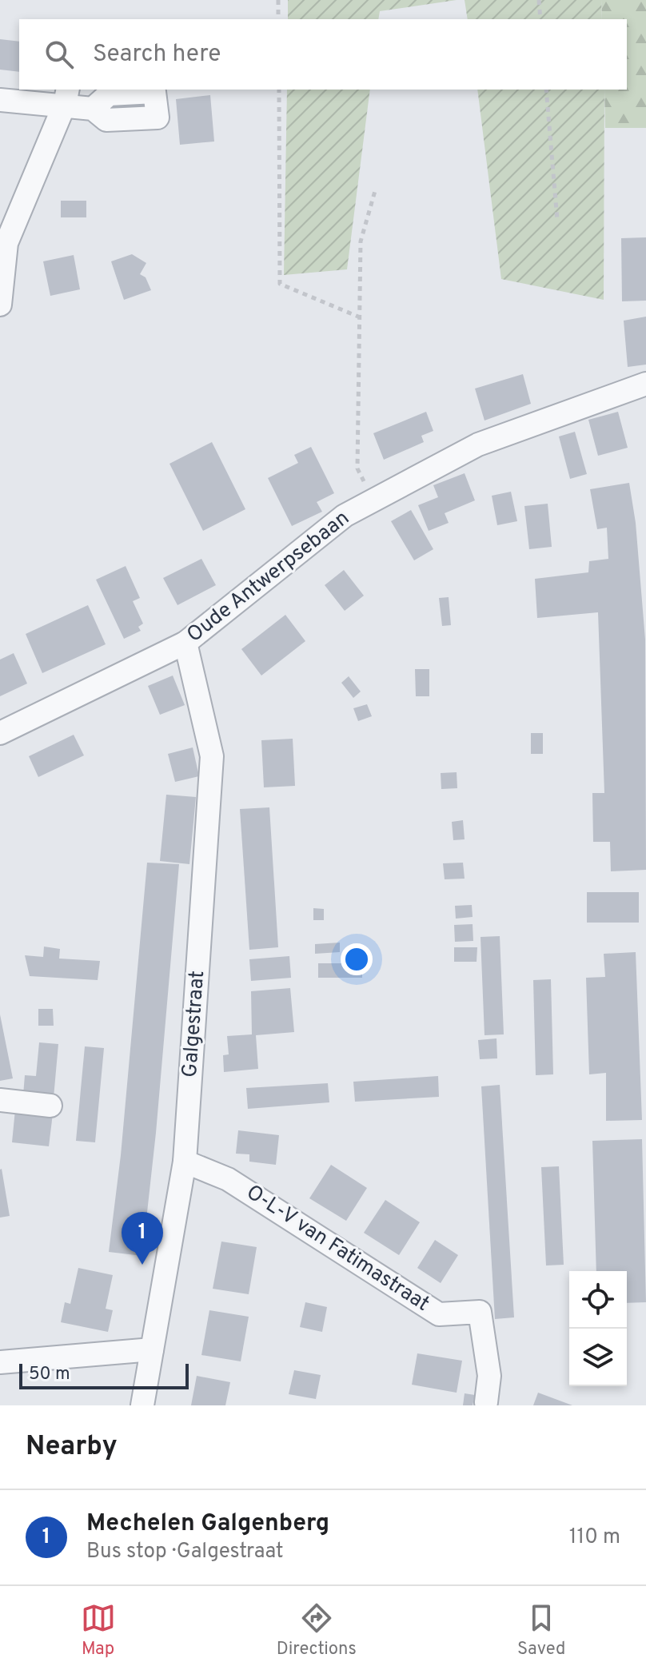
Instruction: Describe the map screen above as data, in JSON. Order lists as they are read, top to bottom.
{
  "streets": {
    "street": ["Oude Antwerpsebaan", "Galgestraat", "O-L-V van Fatimastraat"]
  },
  "crossings": [
    ["Oude Antwerpsebaan", "Galgestraat"],
    ["Galgestraat", "O-L-V van Fatimastraat"]
  ],
  "scale_bar": "50 m",
  "page": {
    "search": "Search here",
    "pins": "1",
    "scale": "50 m",
    "heading": "Nearby",
    "list": [
      {
        "mark": "1",
        "name": "Mechelen Galgenberg",
        "note": "Bus stop · Galgestraat",
        "value": "110 m"
      }
    ],
    "nav": ["Map", "Directions", "Saved"]
  }
}
